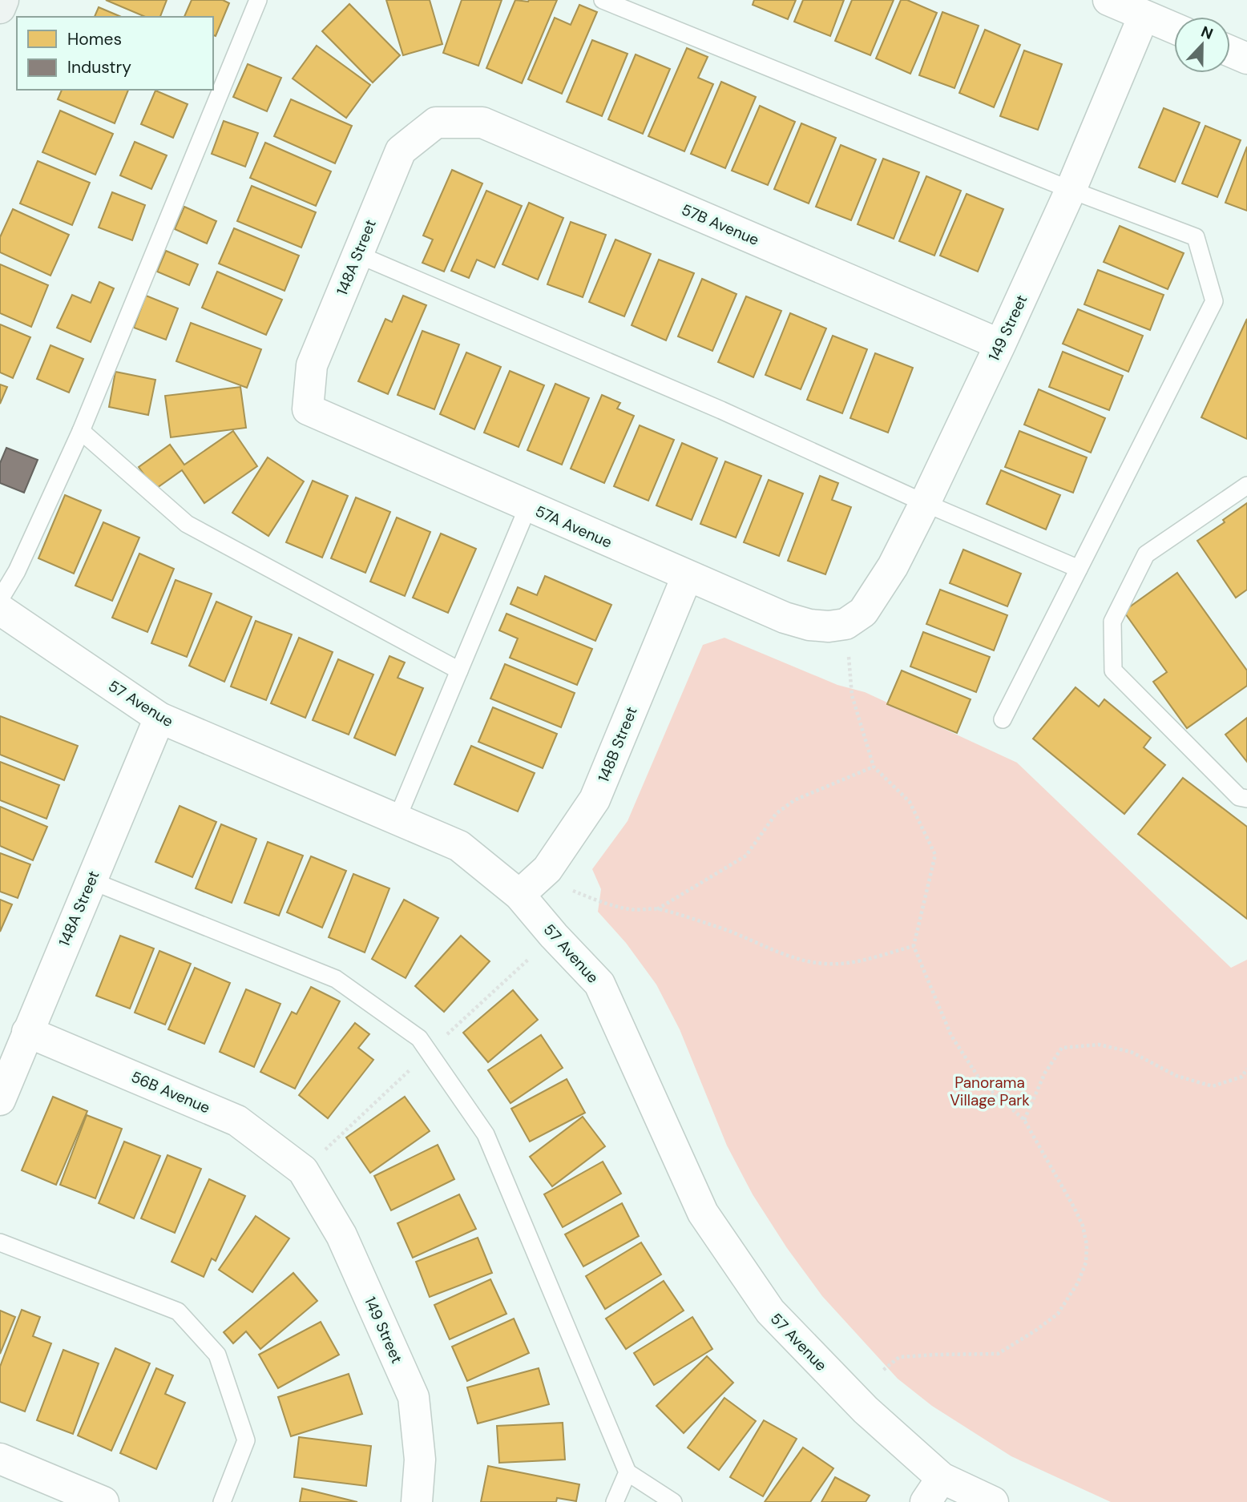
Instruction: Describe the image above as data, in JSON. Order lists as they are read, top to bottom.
{
  "streets": {
    "street": [
      "57B Avenue",
      "148A Street",
      "149 Street",
      "57A Avenue",
      "57 Avenue",
      "148B Street",
      "56B Avenue"
    ]
  },
  "crossings": [
    ["57B Avenue", "148A Street"],
    ["57B Avenue", "149 Street"],
    ["148A Street", "57A Avenue"],
    ["148A Street", "57 Avenue"],
    ["148A Street", "56B Avenue"],
    ["149 Street", "57A Avenue"],
    ["149 Street", "56B Avenue"],
    ["57A Avenue", "148B Street"],
    ["57 Avenue", "148B Street"]
  ],
  "parks": ["Panorama Village Park"],
  "legend": ["Homes", "Industry"],
  "north": "top"
}
